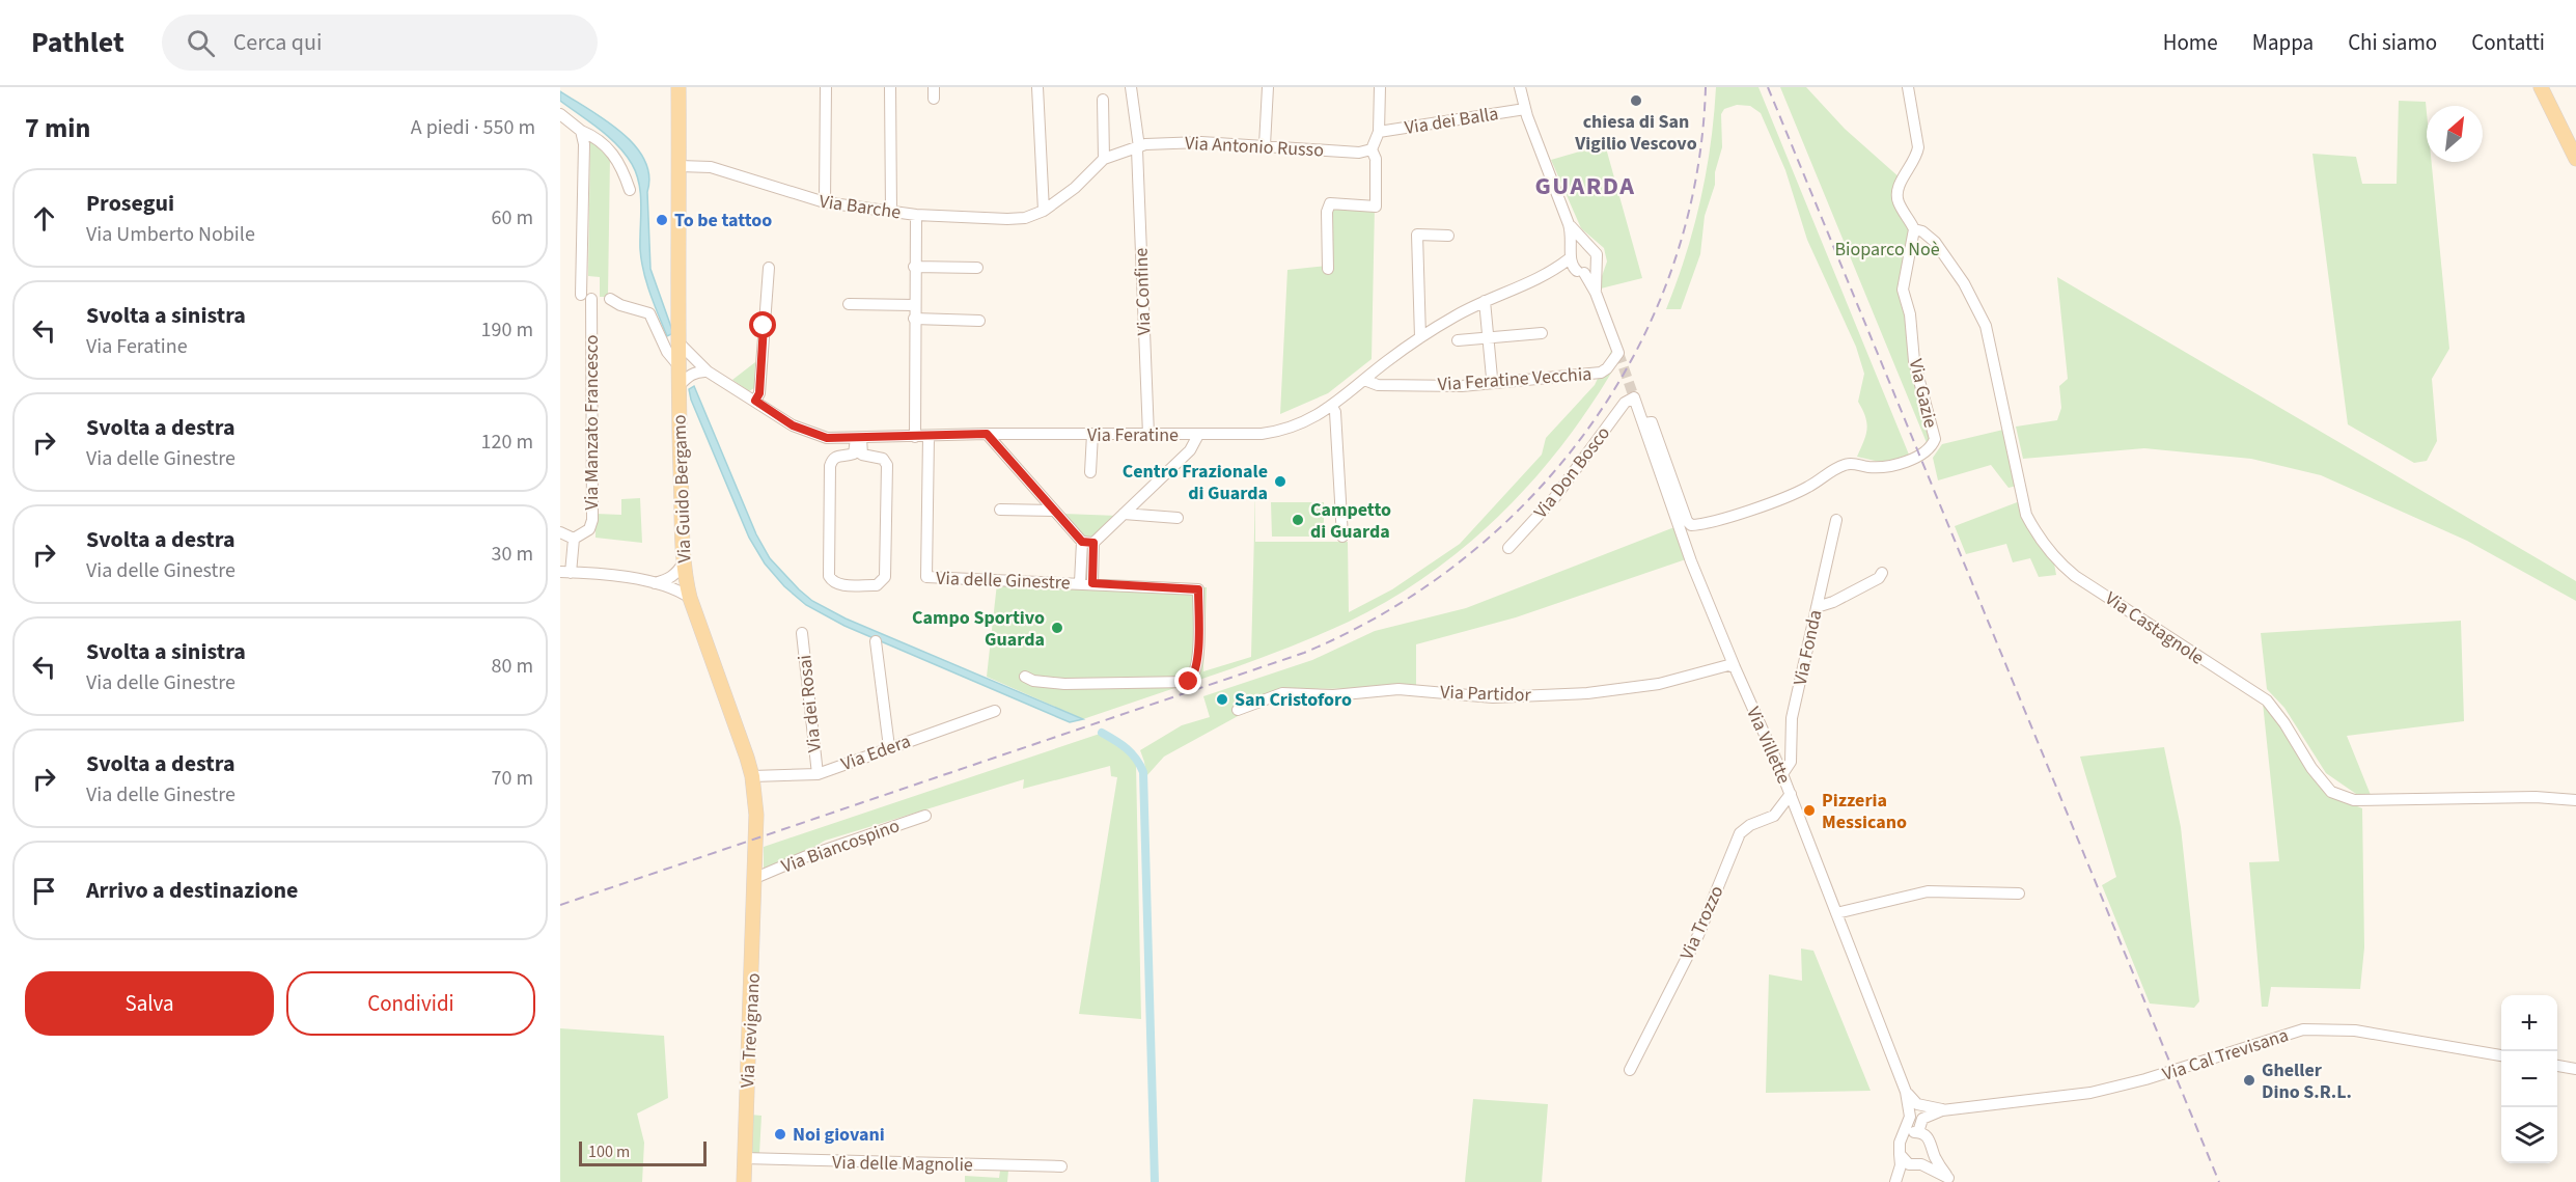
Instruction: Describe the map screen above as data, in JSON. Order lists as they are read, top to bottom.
{
  "streets": {
    "main road": ["Via Guido Bergamo", "Via Trevignano"],
    "street": [
      "Via dei Balla",
      "Via Antonio Russo",
      "Via Barche",
      "Via Confine",
      "Via Feratine Vecchia",
      "Via Gazie",
      "Via Manzato Francesco",
      "Via Feratine",
      "Via Don Bosco",
      "Via delle Ginestre",
      "Via Castagnole",
      "Via Fonda",
      "Via Partidor",
      "Via dei Rosai",
      "Via Villette",
      "Via Edera",
      "Via Biancospino",
      "Via Trozzo",
      "Via Cal Trevisana",
      "Via delle Magnolie"
    ]
  },
  "crossings": [
    ["Via Antonio Russo", "Via Barche"],
    ["Via Antonio Russo", "Via Confine"],
    ["Via Barche", "Via Confine"],
    ["Via Barche", "Via Guido Bergamo"],
    ["Via Confine", "Via Feratine"],
    ["Via Feratine Vecchia", "Via Feratine"],
    ["Via Gazie", "Via Castagnole"],
    ["Via Gazie", "Via Villette"],
    ["Via Feratine", "Via delle Ginestre"],
    ["Via Don Bosco", "Via Villette"],
    ["Via Guido Bergamo", "Via Edera"],
    ["Via Guido Bergamo", "Via Biancospino"],
    ["Via Guido Bergamo", "Via Trevignano"],
    ["Via Fonda", "Via Villette"],
    ["Via Partidor", "Via Villette"],
    ["Via dei Rosai", "Via Edera"],
    ["Via Villette", "Via Trozzo"],
    ["Via Villette", "Via Cal Trevisana"],
    ["Via Biancospino", "Via Trevignano"],
    ["Via Trevignano", "Via delle Magnolie"]
  ],
  "districts": ["GUARDA"],
  "parks": ["Bioparco Noè"],
  "places": [
    "chiesa di San Vigilio Vescovo",
    "To be tattoo",
    "Centro Frazionale di Guarda",
    "Campetto di Guarda",
    "Campo Sportivo Guarda",
    "San Cristoforo",
    "Pizzeria Messicano",
    "Gheller Dino S.R.L.",
    "Noi giovani"
  ],
  "scale_bar": "100 m",
  "north": "top right",
  "page": {
    "header": "Pathlet",
    "search": "Cerca qui",
    "nav": [
      "Home",
      "Mappa",
      "Chi siamo",
      "Contatti"
    ],
    "heading": ["7 min", "A piedi · 550 m"],
    "list": [
      ["Prosegui", "Via Umberto Nobile", "60 m"],
      ["Svolta a sinistra", "Via Feratine", "190 m"],
      ["Svolta a destra", "Via delle Ginestre", "120 m"],
      ["Svolta a destra", "Via delle Ginestre", "30 m"],
      ["Svolta a sinistra", "Via delle Ginestre", "80 m"],
      ["Svolta a destra", "Via delle Ginestre", "70 m"],
      "Arrivo a destinazione"
    ],
    "buttons": ["Salva", "Condividi"],
    "map_buttons": ["+", "−"],
    "scale": "100 m"
  }
}
